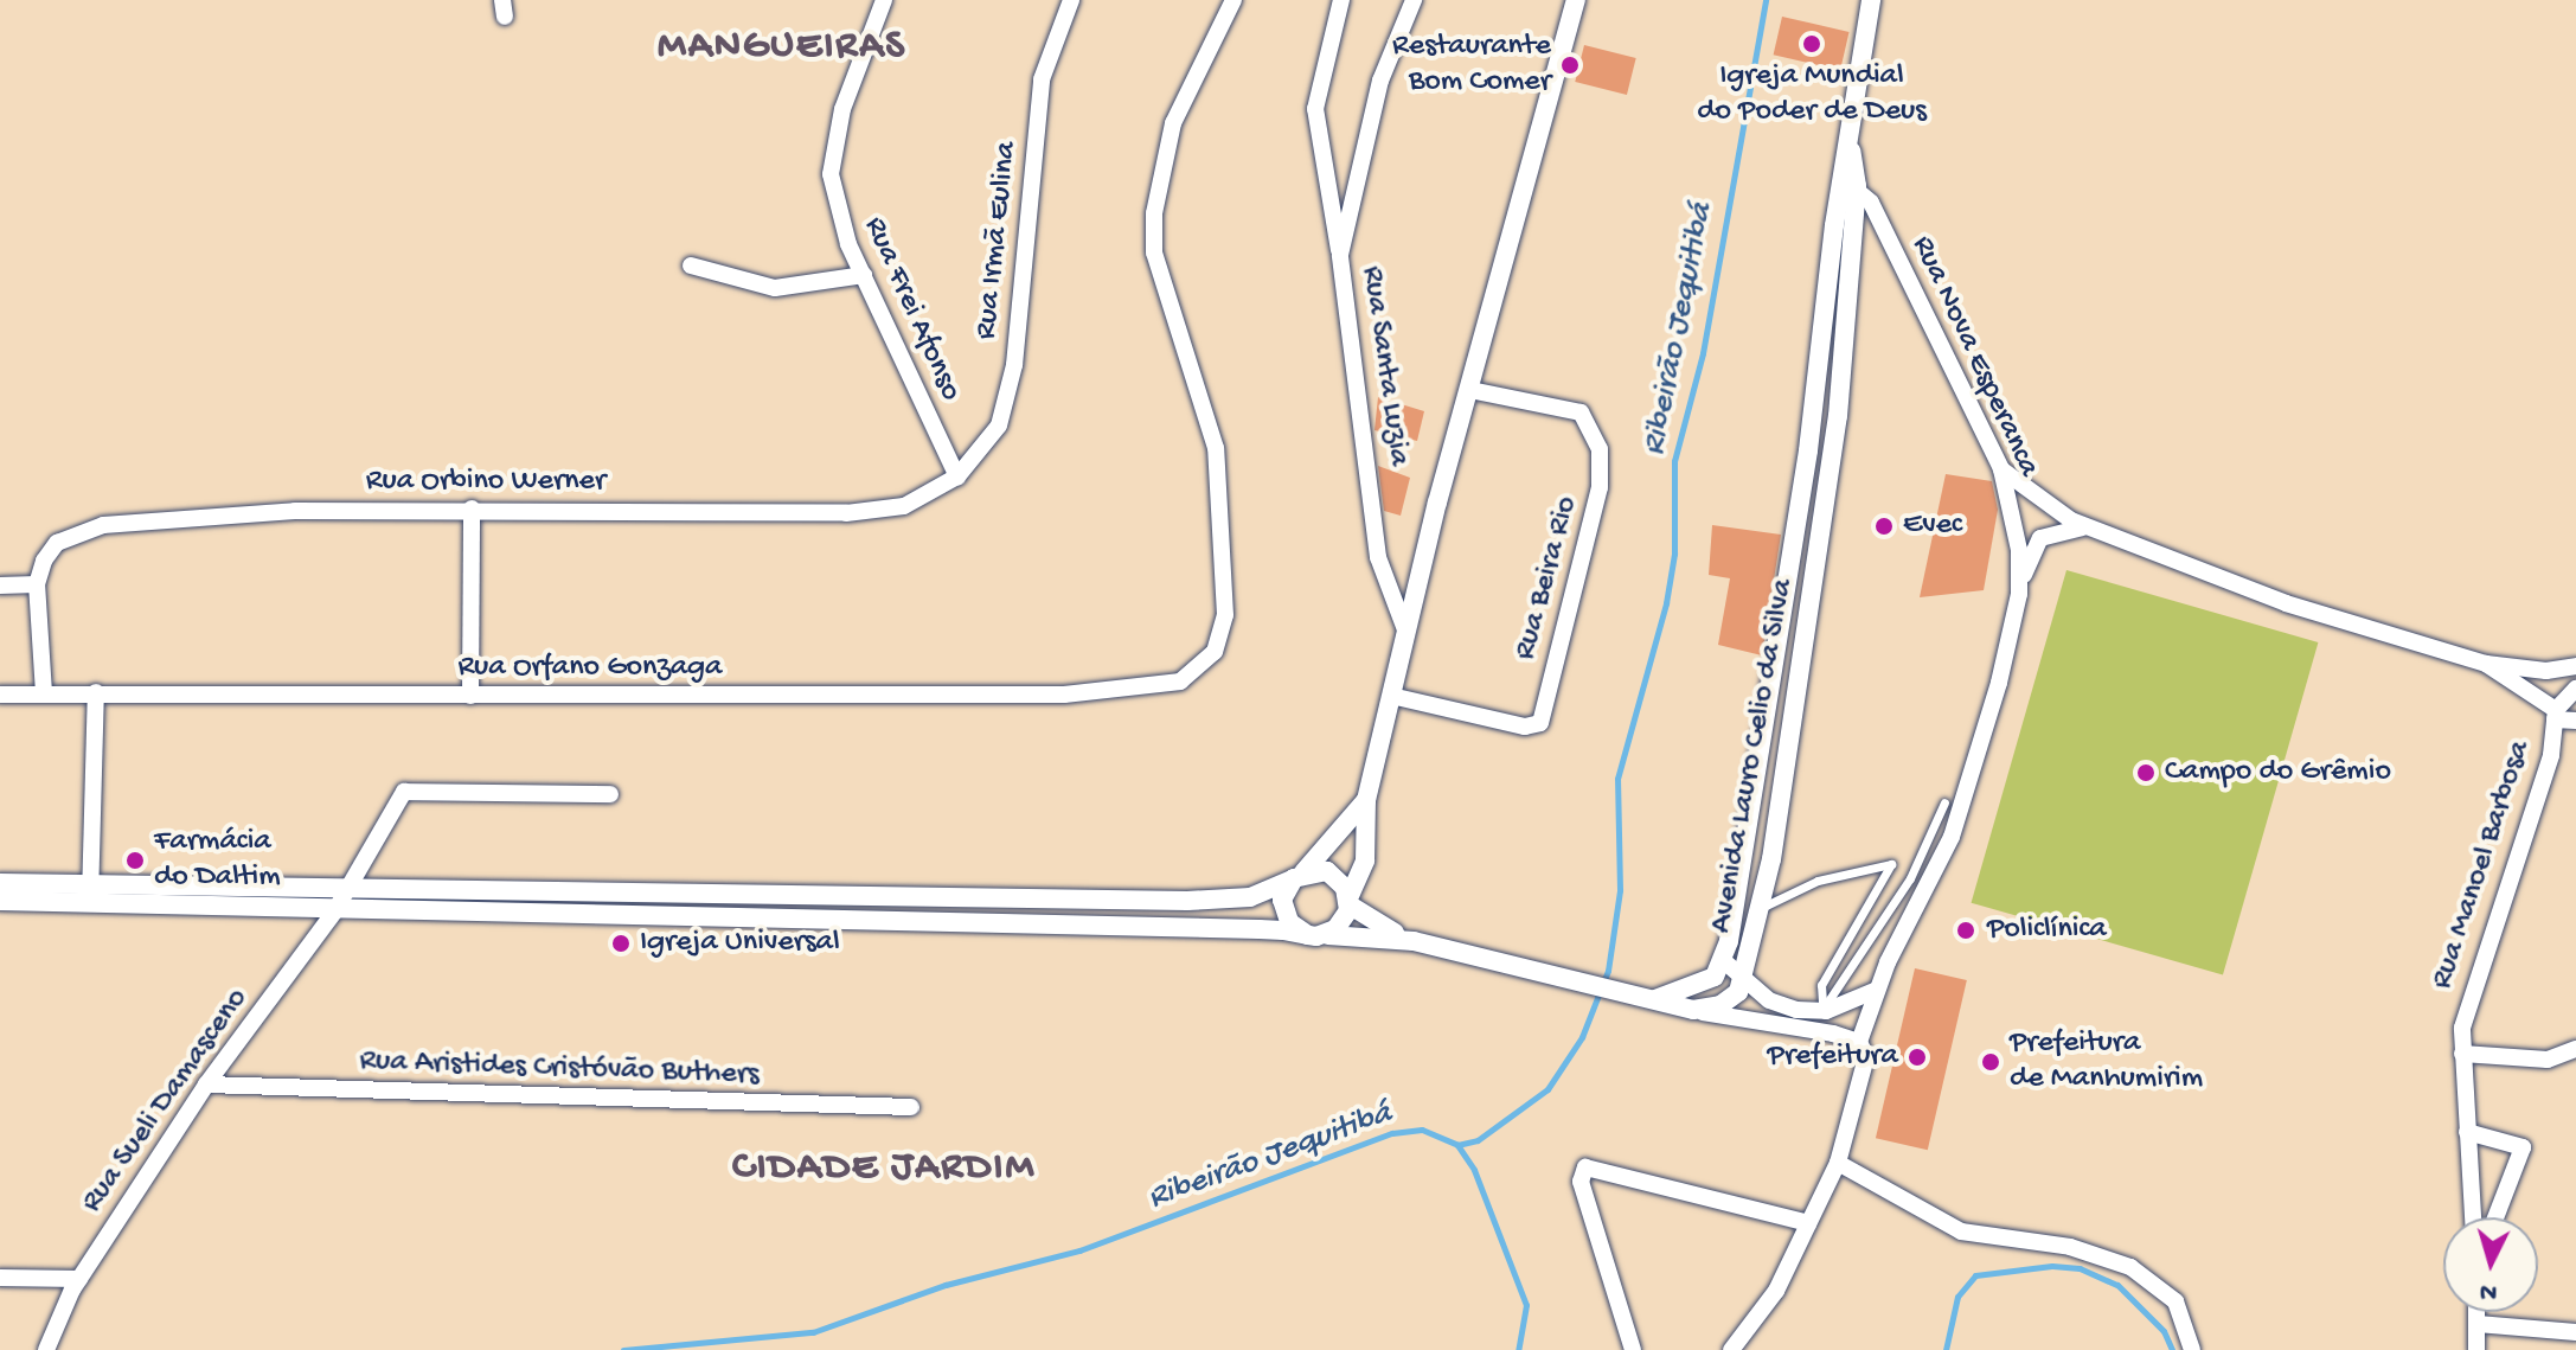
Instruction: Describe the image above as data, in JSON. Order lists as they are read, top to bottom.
{
  "streets": {
    "street": [
      "Rua Irmã Eulina",
      "Rua Frei Afonso",
      "Rua Nova Esperanca",
      "Rua Santa Luzia",
      "Rua Orbino Werner",
      "Rua Beira Rio",
      "Rua Orfano Gonzaga",
      "Avenida Lauro Celio da Silva",
      "Rua Manoel Barbosa",
      "Rua Aristides Cristóvão Buthers",
      "Rua Sueli Damasceno"
    ]
  },
  "crossings": [
    ["Rua Irmã Eulina", "Rua Frei Afonso"],
    ["Rua Irmã Eulina", "Rua Orbino Werner"],
    ["Rua Frei Afonso", "Rua Orbino Werner"],
    ["Rua Nova Esperanca", "Avenida Lauro Celio da Silva"],
    ["Rua Aristides Cristóvão Buthers", "Rua Sueli Damasceno"]
  ],
  "districts": ["MANGUEIRAS", "CIDADE JARDIM"],
  "water": ["Ribeirão Jequitibá"],
  "places": [
    "Igreja Mundial do Poder de Deus",
    "Restaurante Bom Comer",
    "Evec",
    "Campo do Grêmio",
    "Farmácia do Daltim",
    "Policlínica",
    "Igreja Universal",
    "Prefeitura",
    "Prefeitura de Manhumirim"
  ],
  "north": "bottom"
}
